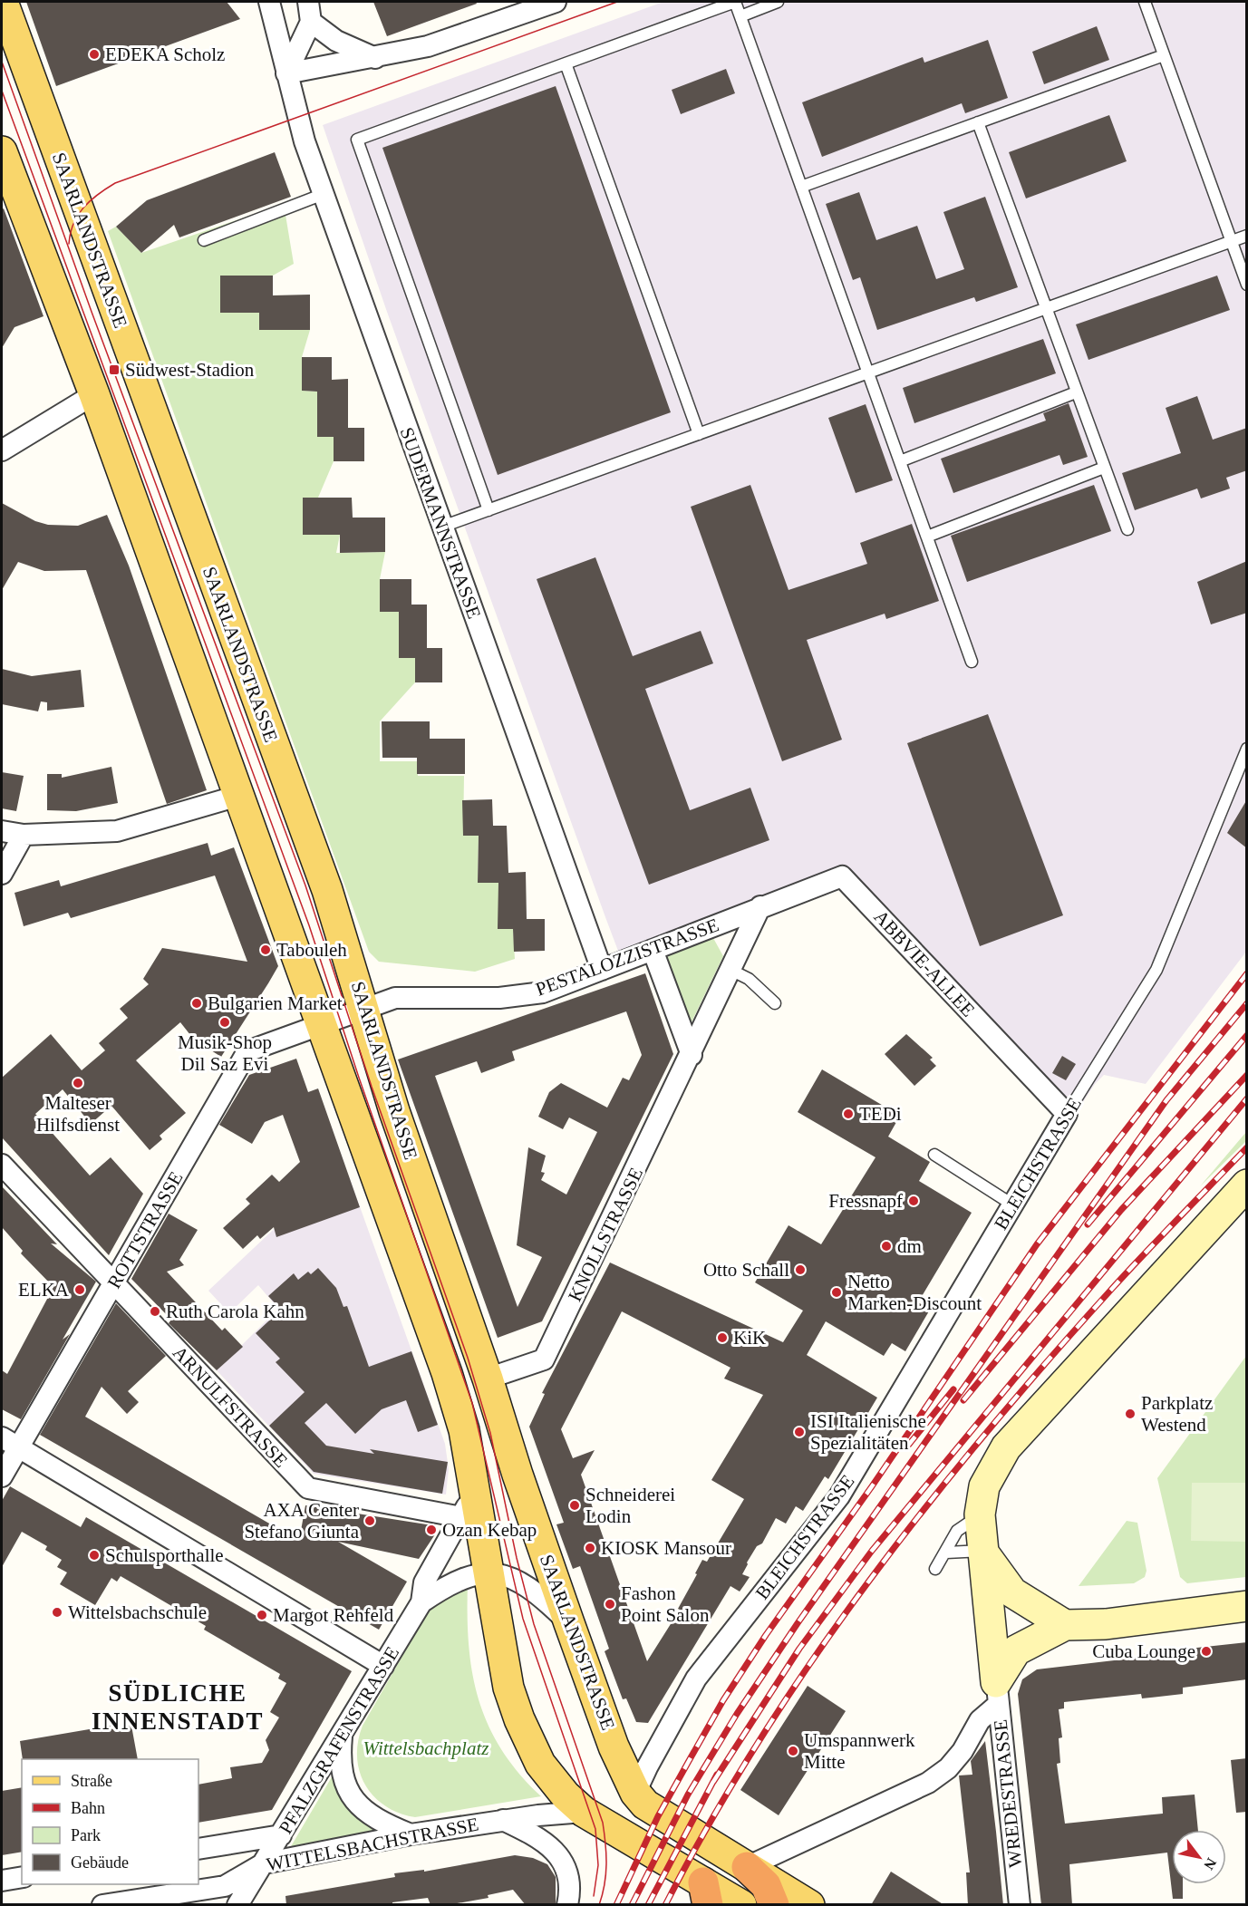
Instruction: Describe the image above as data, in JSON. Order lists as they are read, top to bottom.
{
  "streets": {
    "main road": ["SAARLANDSTRASSE"],
    "street": [
      "SUDERMANNSTRASSE",
      "PESTALOZZISTRASSE",
      "ABBVIE-ALLEE",
      "BLEICHSTRASSE",
      "ROTTSTRASSE",
      "KNOLLSTRASSE",
      "ARNULFSTRASSE",
      "PFALZGRAFENSTRASSE",
      "WREDESTRASSE",
      "WITTELSBACHSTRASSE"
    ]
  },
  "crossings": [
    ["SAARLANDSTRASSE", "PESTALOZZISTRASSE"],
    ["SAARLANDSTRASSE", "BLEICHSTRASSE"],
    ["SAARLANDSTRASSE", "ROTTSTRASSE"],
    ["SAARLANDSTRASSE", "KNOLLSTRASSE"],
    ["SAARLANDSTRASSE", "PFALZGRAFENSTRASSE"],
    ["SAARLANDSTRASSE", "WITTELSBACHSTRASSE"],
    ["SUDERMANNSTRASSE", "PESTALOZZISTRASSE"],
    ["PESTALOZZISTRASSE", "ABBVIE-ALLEE"],
    ["PESTALOZZISTRASSE", "ROTTSTRASSE"],
    ["PESTALOZZISTRASSE", "KNOLLSTRASSE"],
    ["ABBVIE-ALLEE", "BLEICHSTRASSE"],
    ["ABBVIE-ALLEE", "KNOLLSTRASSE"],
    ["ROTTSTRASSE", "ARNULFSTRASSE"],
    ["ARNULFSTRASSE", "PFALZGRAFENSTRASSE"],
    ["PFALZGRAFENSTRASSE", "WITTELSBACHSTRASSE"]
  ],
  "districts": ["SÜDLICHE INNENSTADT"],
  "parks": ["Wittelsbachplatz"],
  "places": {
    "other": [
      "EDEKA Scholz",
      "Tabouleh",
      "Bulgarien Market",
      "Musik-Shop Dil Saz Evi",
      "Malteser Hilfsdienst",
      "TEDi",
      "Fressnapf",
      "dm",
      "Otto Schall",
      "ELKA",
      "Netto Marken-Discount",
      "Ruth Carola Kahn",
      "KiK",
      "Parkplatz Westend",
      "ISI Italienische Spezialitäten",
      "Schneiderei Lodin",
      "AXA Center Stefano Giunta",
      "Ozan Kebap",
      "KIOSK Mansour",
      "Schulsporthalle",
      "Fashon Point Salon",
      "Wittelsbachschule",
      "Margot Rehfeld",
      "Cuba Lounge",
      "Umspannwerk Mitte"
    ],
    "transit": ["Südwest-Stadion"]
  },
  "legend": [
    "Straße",
    "Bahn",
    "Park",
    "Gebäude"
  ],
  "north": "bottom right"
}
